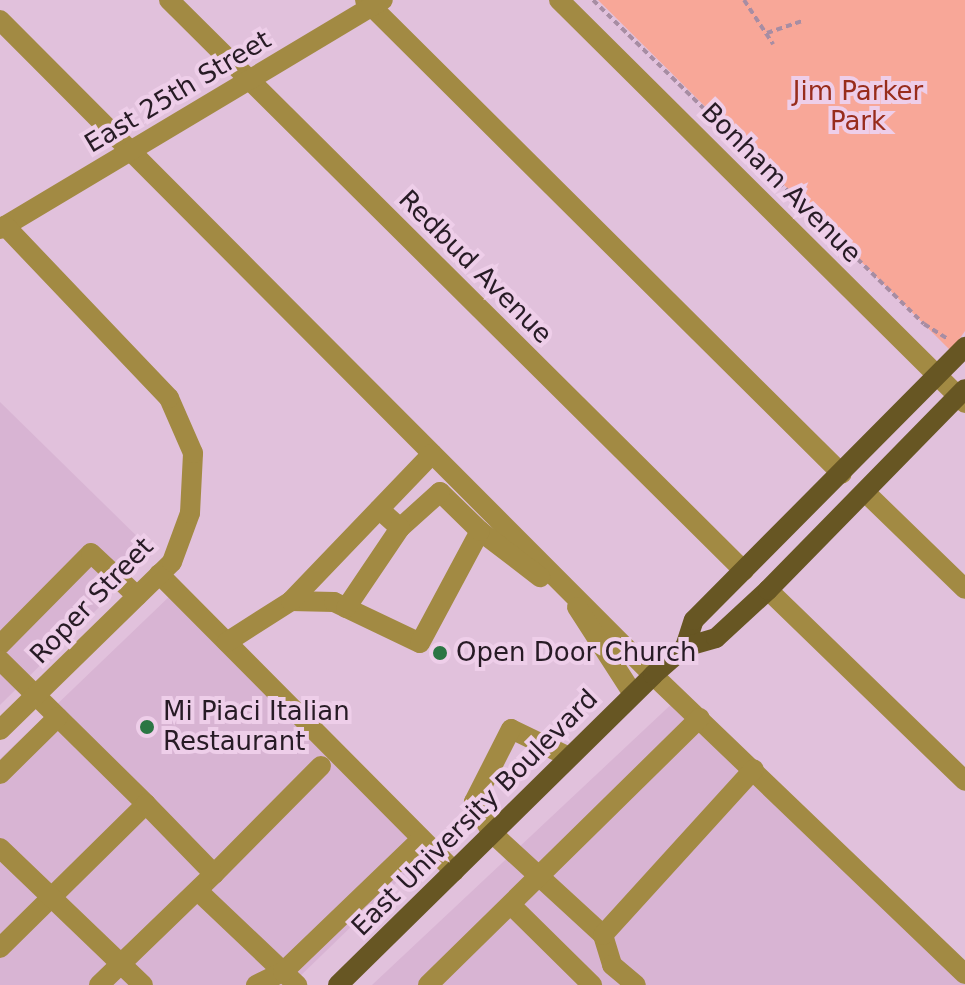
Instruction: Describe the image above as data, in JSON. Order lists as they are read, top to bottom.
{
  "streets": {
    "main road": ["East University Boulevard"],
    "street": [
      "East 25th Street",
      "Bonham Avenue",
      "Redbud Avenue",
      "Roper Street"
    ]
  },
  "crossings": [
    ["East 25th Street", "Redbud Avenue"],
    ["East 25th Street", "Roper Street"],
    ["Bonham Avenue", "East University Boulevard"],
    ["Redbud Avenue", "East University Boulevard"]
  ],
  "parks": ["Jim Parker Park"],
  "places": ["Open Door Church", "Mi Piaci Italian Restaurant"]
}
